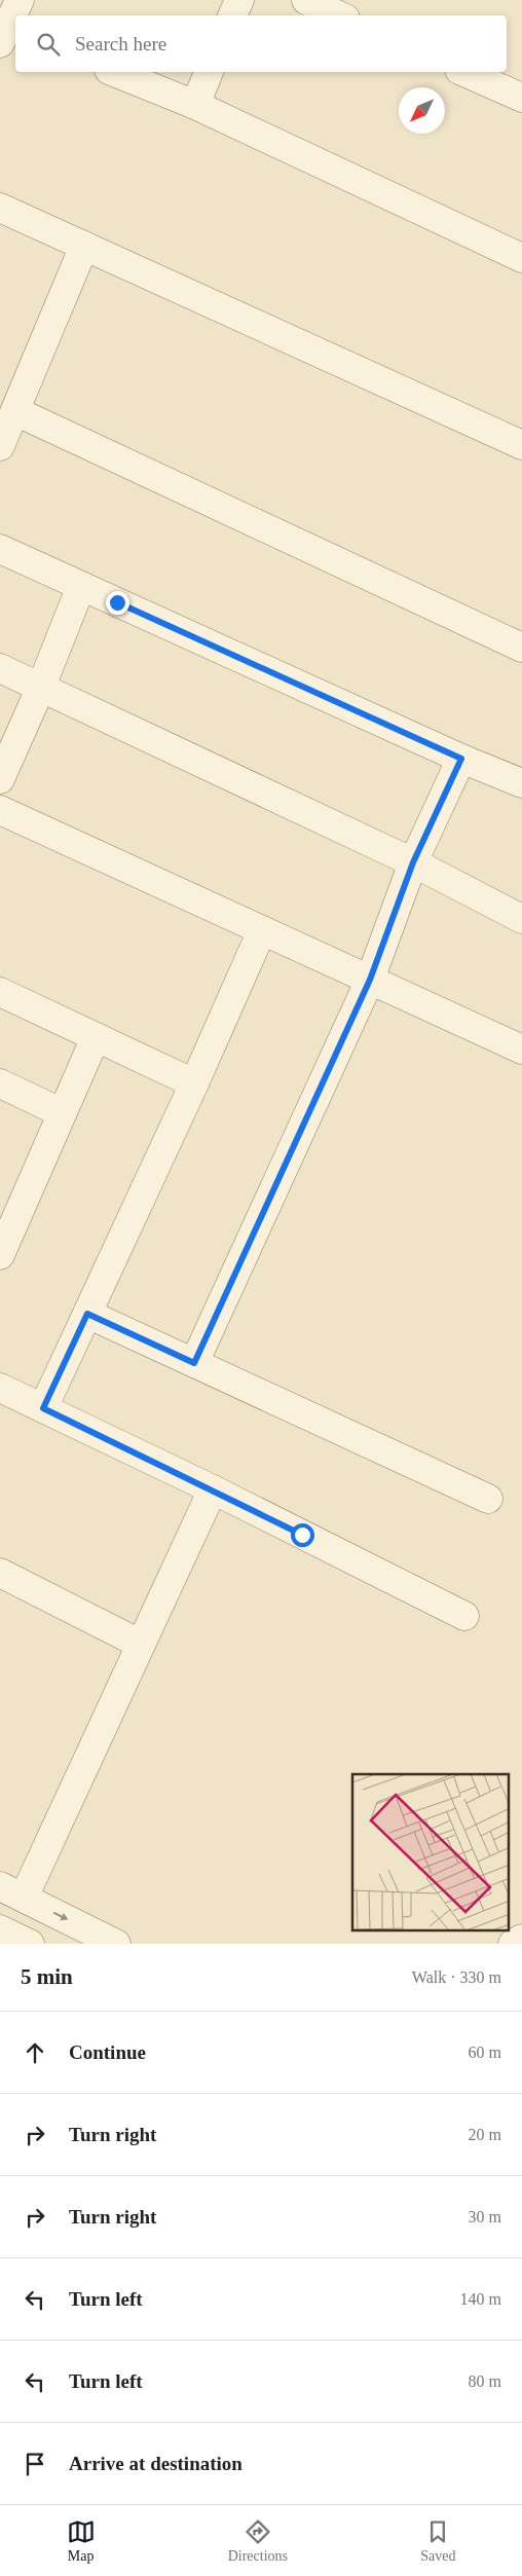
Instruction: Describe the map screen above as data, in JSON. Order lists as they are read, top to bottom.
{
  "north": "bottom left",
  "page": {
    "search": "Search here",
    "heading": ["5 min", "Walk · 330 m"],
    "list": [
      ["Continue", "60 m"],
      ["Turn right", "20 m"],
      ["Turn right", "30 m"],
      ["Turn left", "140 m"],
      ["Turn left", "80 m"],
      "Arrive at destination"
    ],
    "nav": ["Map", "Directions", "Saved"]
  }
}
